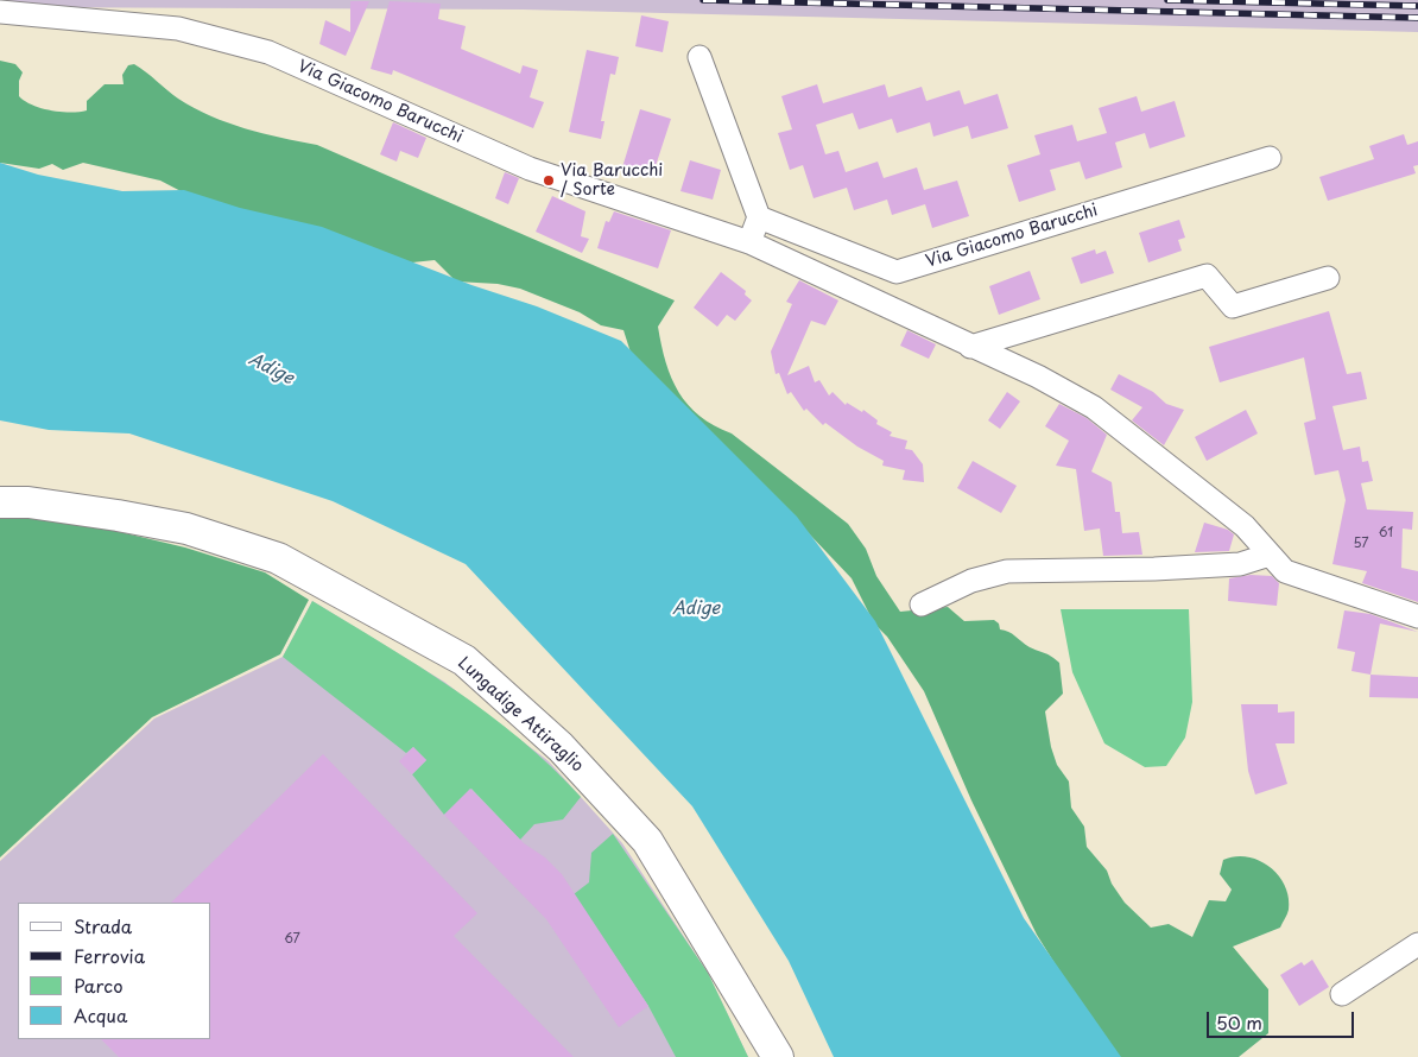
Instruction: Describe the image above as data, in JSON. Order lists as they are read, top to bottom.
{
  "streets": {
    "street": ["Via Giacomo Barucchi", "Lungadige Attiraglio"]
  },
  "water": ["Adige"],
  "places": ["Via Barucchi / Sorte"],
  "house_numbers": ["61", "57", "67"],
  "legend": [
    "Strada",
    "Ferrovia",
    "Parco",
    "Acqua"
  ],
  "scale_bar": "50 m"
}
